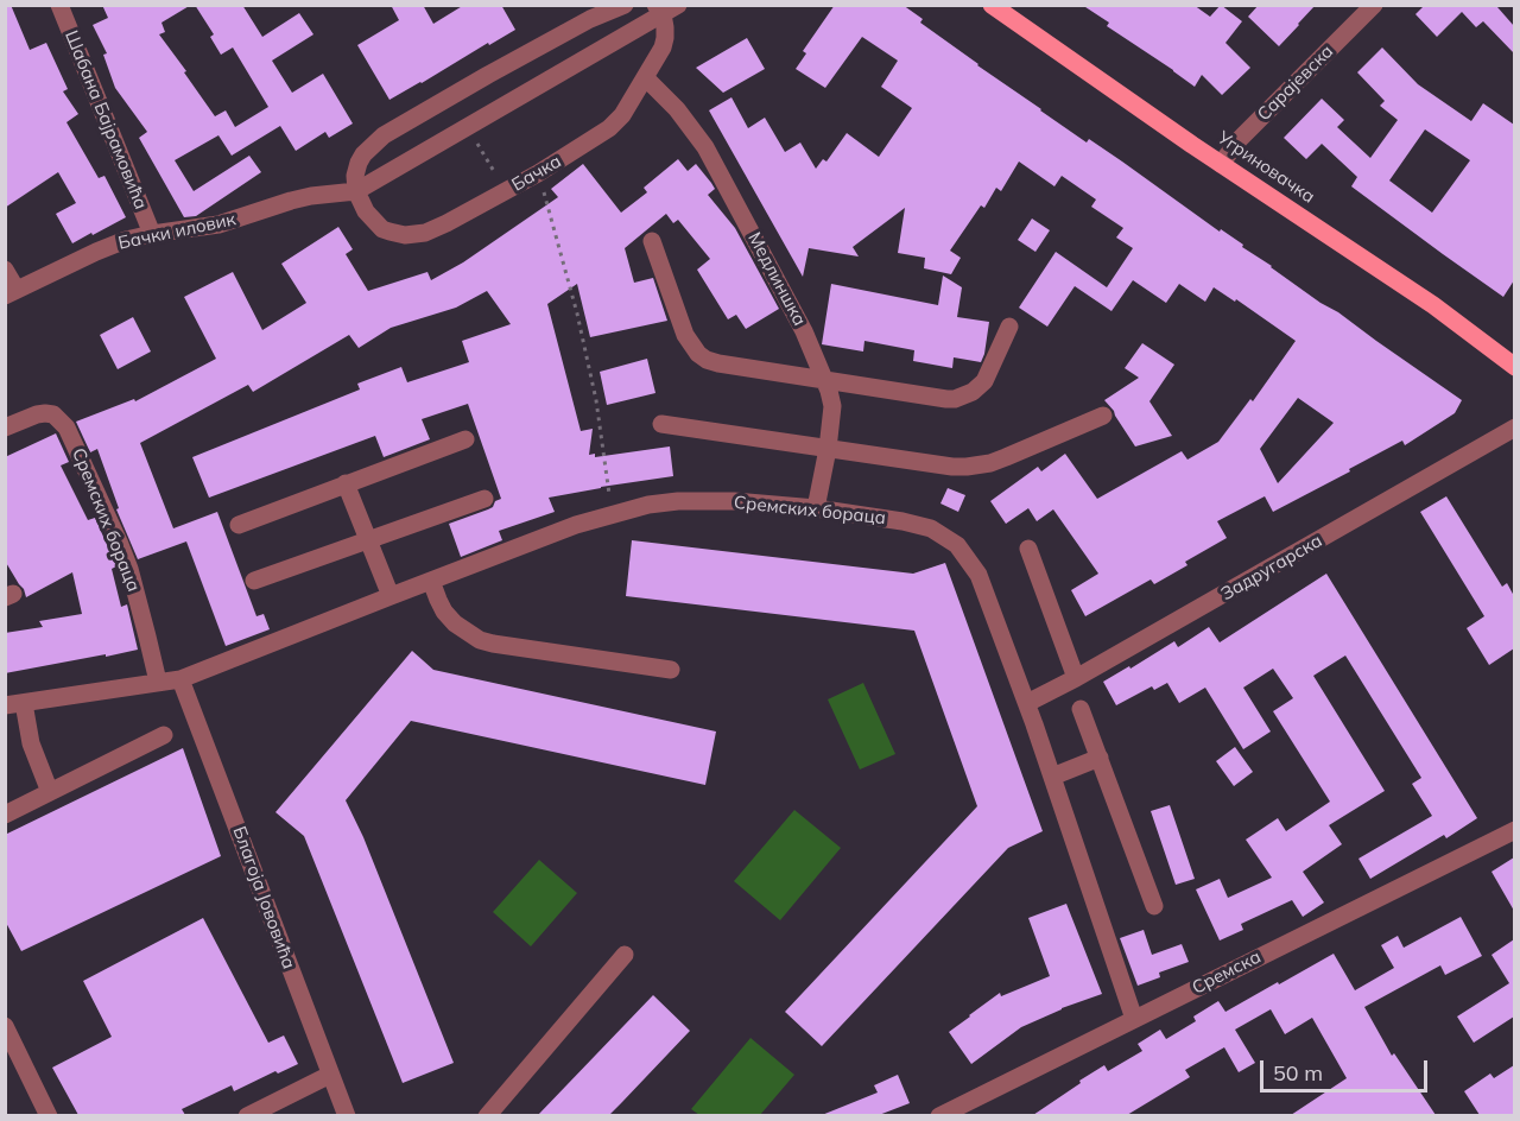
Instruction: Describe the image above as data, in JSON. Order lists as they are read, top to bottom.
{
  "streets": {
    "main road": ["Угриновачка"],
    "street": [
      "Сарајевска",
      "Шабана Бајрамовића",
      "Бачка",
      "Бачки иловик",
      "Медлиншка",
      "Сремских бораца",
      "Задругарска",
      "Благоја Јововића",
      "Сремска"
    ]
  },
  "crossings": [
    ["Сарајевска", "Угриновачка"],
    ["Шабана Бајрамовића", "Бачки иловик"],
    ["Бачка", "Бачки иловик"],
    ["Бачка", "Медлиншка"],
    ["Медлиншка", "Сремских бораца"],
    ["Сремских бораца", "Задругарска"],
    ["Сремских бораца", "Благоја Јововића"],
    ["Сремских бораца", "Сремска"]
  ],
  "scale_bar": "50 m"
}
